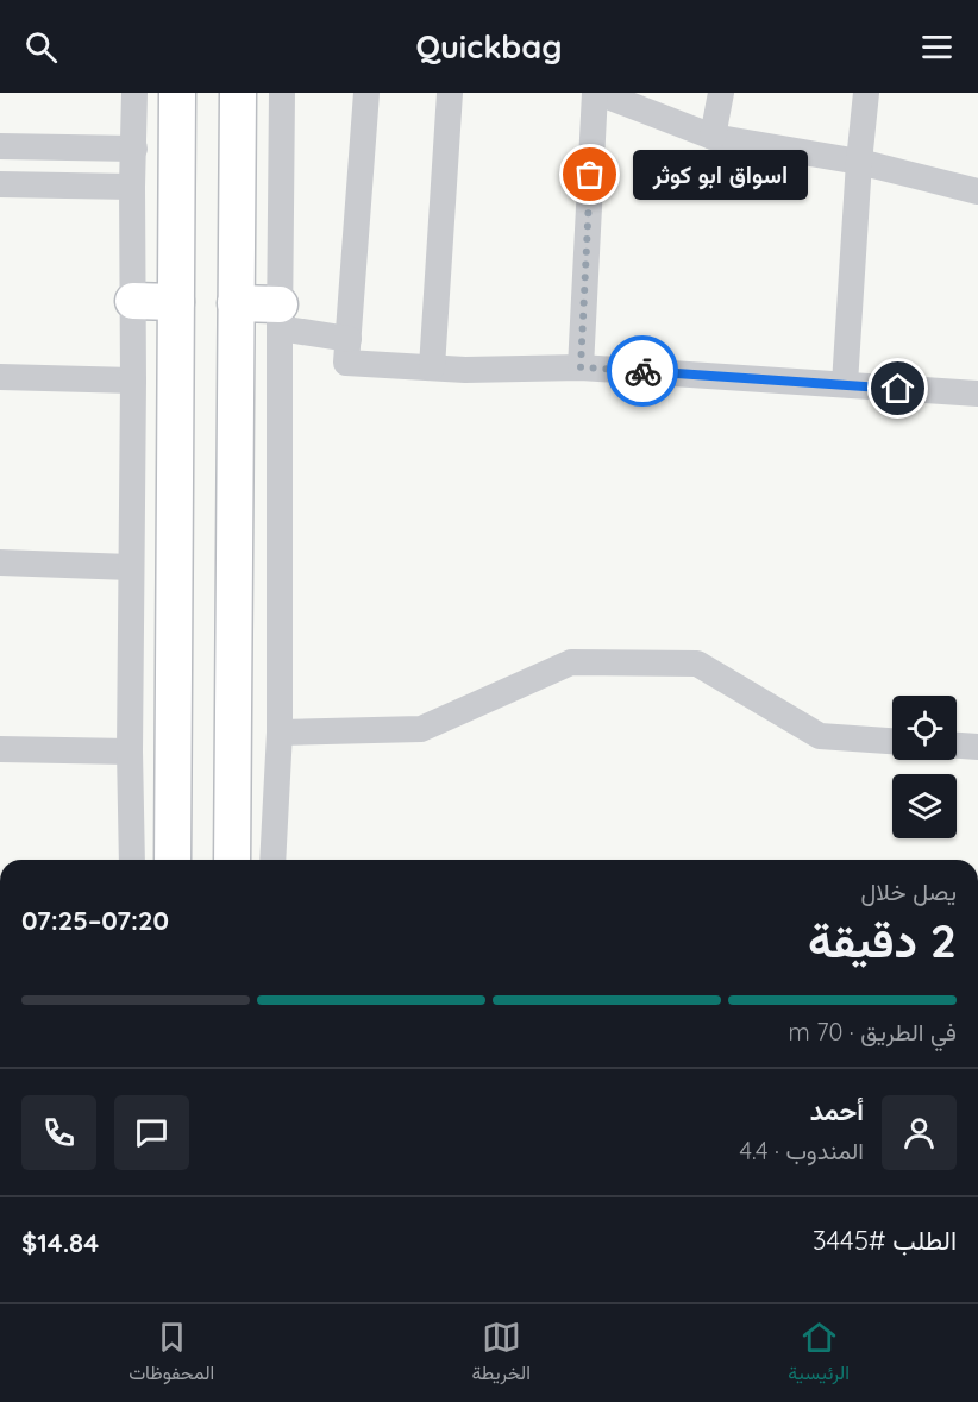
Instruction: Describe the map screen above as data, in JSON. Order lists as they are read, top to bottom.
{
  "places": ["اسواق ابو كوثر"],
  "page": {
    "header": "Quickbag",
    "bubble": "اسواق ابو كوثر",
    "heading": ["2 دقيقة", "يصل خلال", "07:20–07:25"],
    "panel": [
      "أحمد",
      "المندوب · 4.4",
      "الطلب #3445",
      "$14.84"
    ],
    "bar": "في الطريق · 70 m",
    "tabs": ["الرئيسية", "الخريطة", "المحفوظات"]
  }
}
